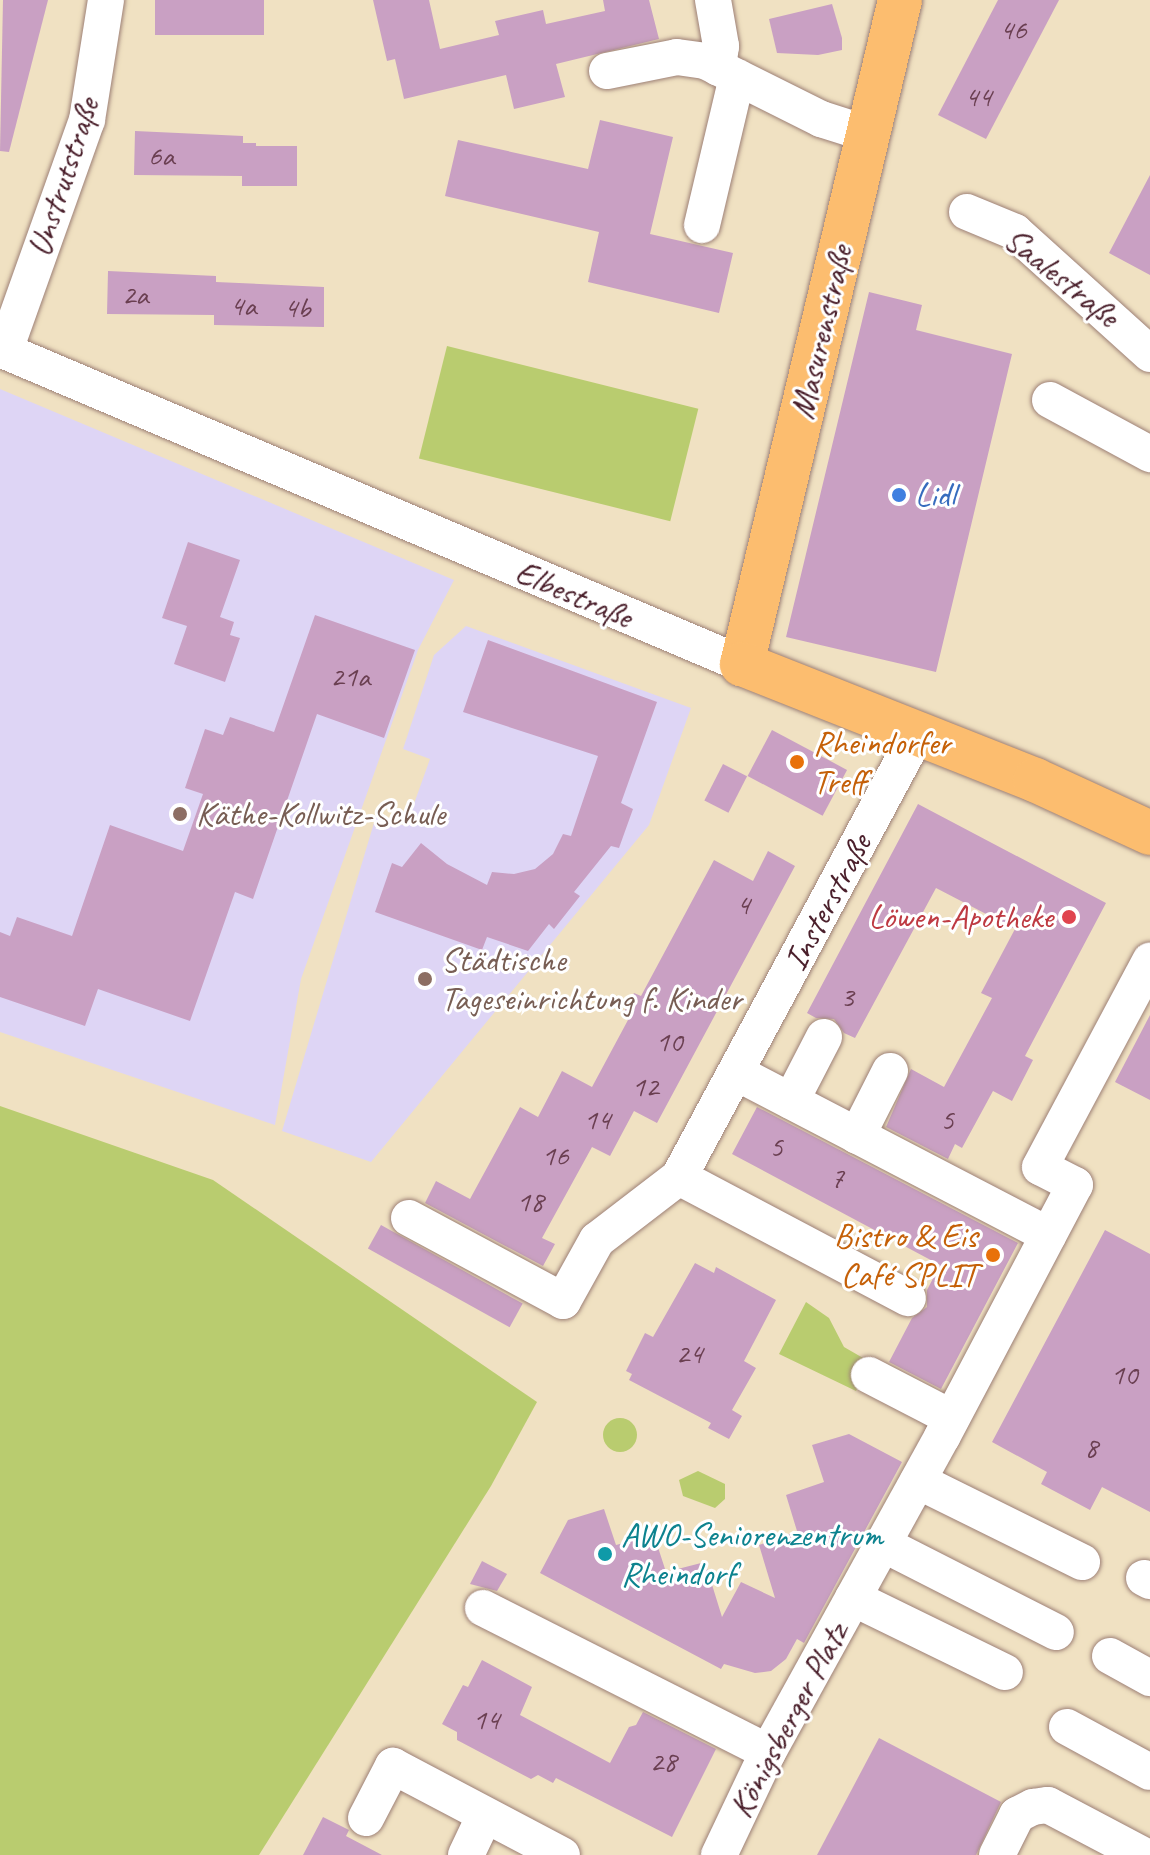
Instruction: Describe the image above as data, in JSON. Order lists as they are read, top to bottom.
{
  "streets": {
    "main road": ["Masurenstraße", "Elbestraße"],
    "street": [
      "Unstrutstraße",
      "Saalestraße",
      "Insterstraße",
      "Königsberger Platz"
    ]
  },
  "crossings": [
    ["Unstrutstraße", "Elbestraße"],
    ["Masurenstraße", "Elbestraße"],
    ["Elbestraße", "Insterstraße"]
  ],
  "places": [
    "Lidl",
    "Rheindorfer Treff",
    "Käthe-Kollwitz-Schule",
    "Löwen-Apotheke",
    "Städtische Tageseinrichtung f. Kinder",
    "Bistro & Eis Café SPLIT",
    "AWO-Seniorenzentrum Rheindorf"
  ],
  "house_numbers": [
    "46",
    "44",
    "6a",
    "2a",
    "4a",
    "4b",
    "21a",
    "4",
    "3",
    "10",
    "12",
    "14",
    "5",
    "5",
    "16",
    "7",
    "18",
    "24",
    "10",
    "8",
    "14",
    "28"
  ]
}
